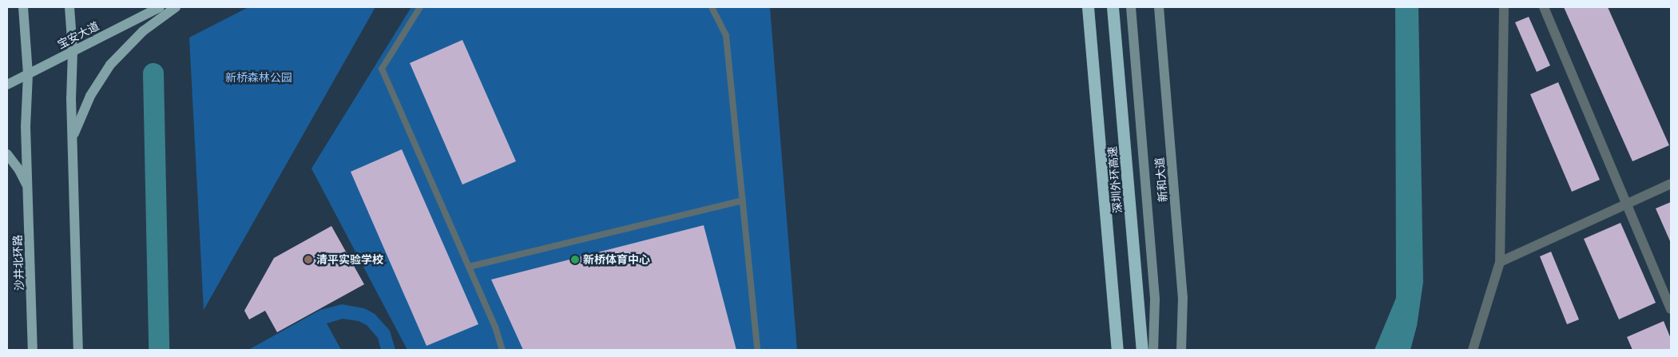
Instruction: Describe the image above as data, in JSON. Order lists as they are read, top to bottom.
{
  "streets": {
    "highway": ["深圳外环高速"],
    "main road": ["宝安大道", "新和大道", "沙井北环路"]
  },
  "crossings": [
    ["宝安大道", "沙井北环路"]
  ],
  "parks": ["新桥森林公园"],
  "places": ["清平实验学校", "新桥体育中心"]
}
